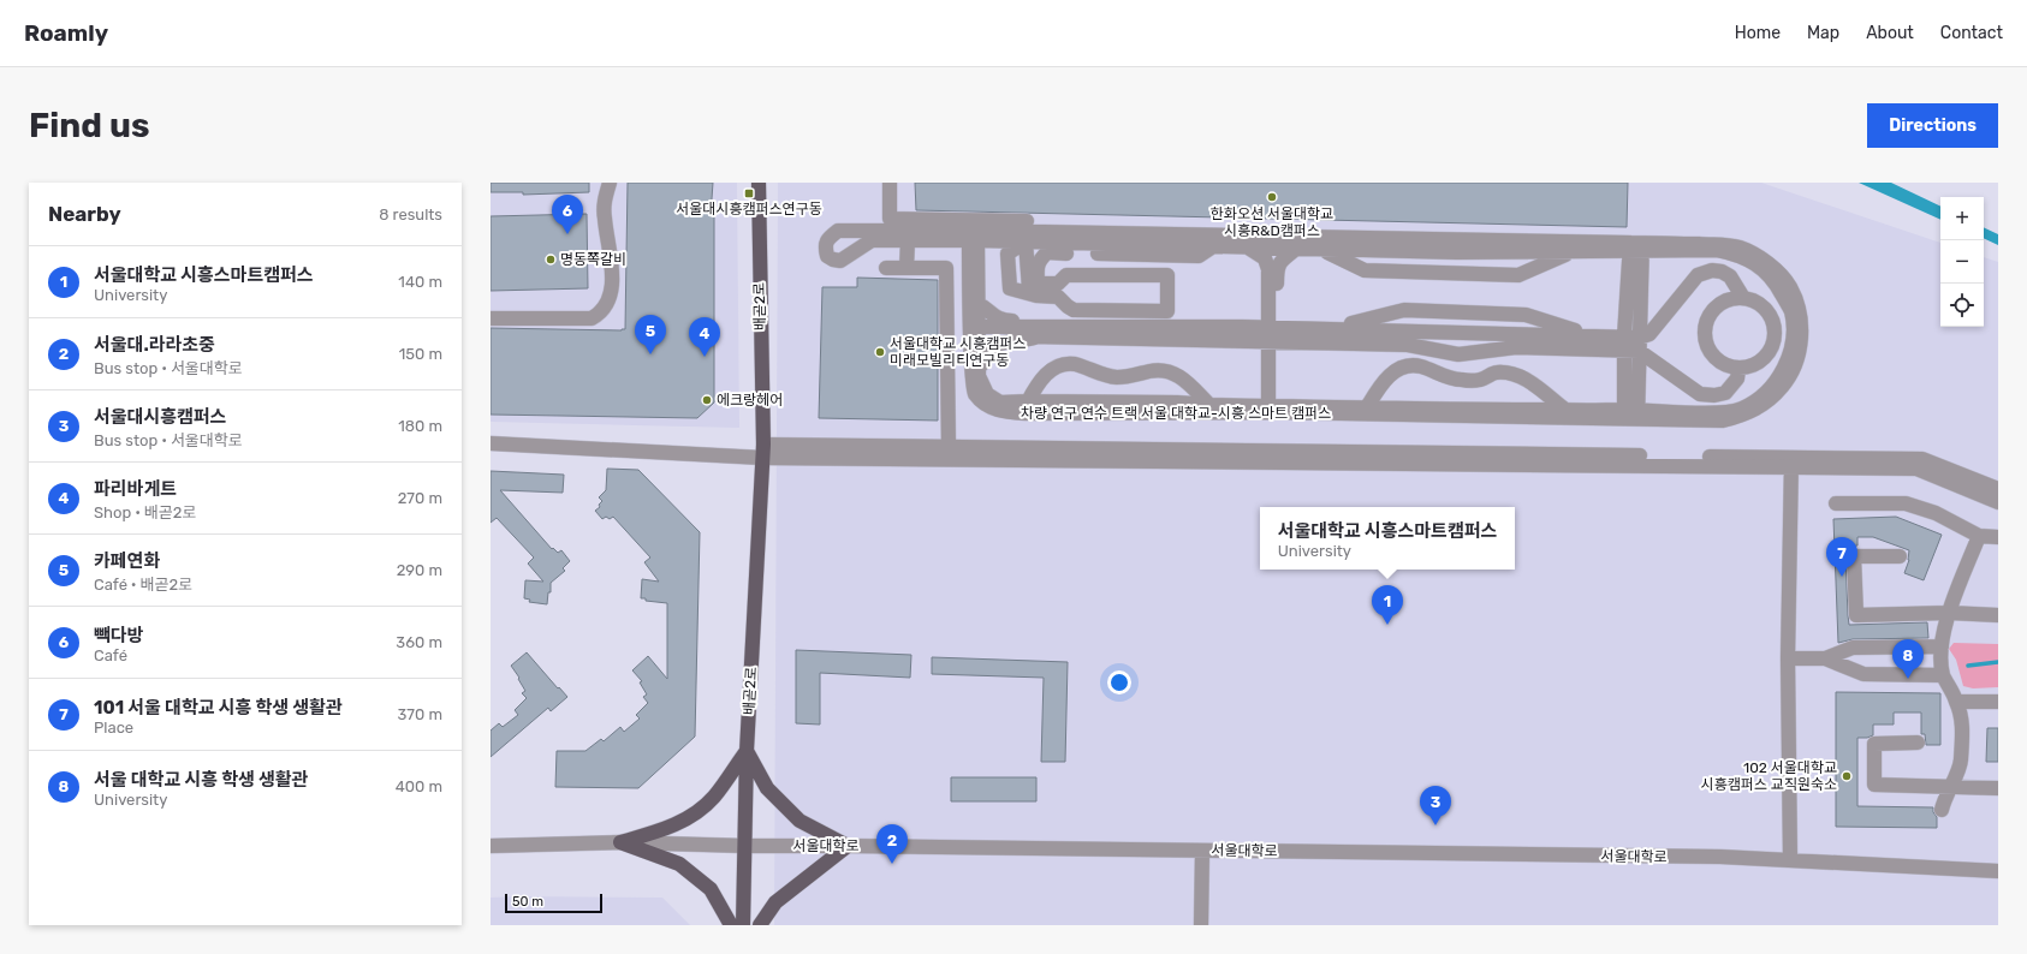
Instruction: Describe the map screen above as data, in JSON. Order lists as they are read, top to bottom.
{
  "streets": {
    "main road": ["배곧2로"],
    "street": ["차량 연구 연수 트랙 서울 대학교-시흥 스마트 캠퍼스", "서울대학로"]
  },
  "crossings": [
    ["배곧2로", "서울대학로"]
  ],
  "places": {
    "transit": ["서울대시흥캠퍼스연구동"],
    "other": [
      "한화오션 서울대학교 시흥R&D캠퍼스",
      "명동쪽갈비",
      "서울대학교 시흥캠퍼스 미래모빌리티연구동",
      "에크랑헤어",
      "102 서울대학교 시흥캠퍼스 교직원숙소"
    ]
  },
  "scale_bar": "50 m",
  "page": {
    "header": "Roamly",
    "nav": [
      "Home",
      "Map",
      "About",
      "Contact"
    ],
    "buttons": "Directions",
    "title": "Find us",
    "heading": ["Nearby", "8 results"],
    "pins": [
      "6",
      "5",
      "4",
      "7",
      "1",
      "8",
      "3",
      "2"
    ],
    "map_buttons": ["+", "−"],
    "list": [
      {
        "mark": "1",
        "name": "서울대학교 시흥스마트캠퍼스",
        "note": "University",
        "value": "140 m"
      },
      {
        "mark": "2",
        "name": "서울대.라라초중",
        "note": "Bus stop · 서울대학로",
        "value": "150 m"
      },
      {
        "mark": "3",
        "name": "서울대시흥캠퍼스",
        "note": "Bus stop · 서울대학로",
        "value": "180 m"
      },
      {
        "mark": "4",
        "name": "파리바게트",
        "note": "Shop · 배곧2로",
        "value": "270 m"
      },
      {
        "mark": "5",
        "name": "카페연화",
        "note": "Café · 배곧2로",
        "value": "290 m"
      },
      {
        "mark": "6",
        "name": "빽다방",
        "note": "Café",
        "value": "360 m"
      },
      {
        "mark": "7",
        "name": "101 서울 대학교 시흥 학생 생활관",
        "note": "Place",
        "value": "370 m"
      },
      {
        "mark": "8",
        "name": "서울 대학교 시흥 학생 생활관",
        "note": "University",
        "value": "400 m"
      }
    ],
    "popup": ["서울대학교 시흥스마트캠퍼스", "University"],
    "scale": "50 m"
  }
}
